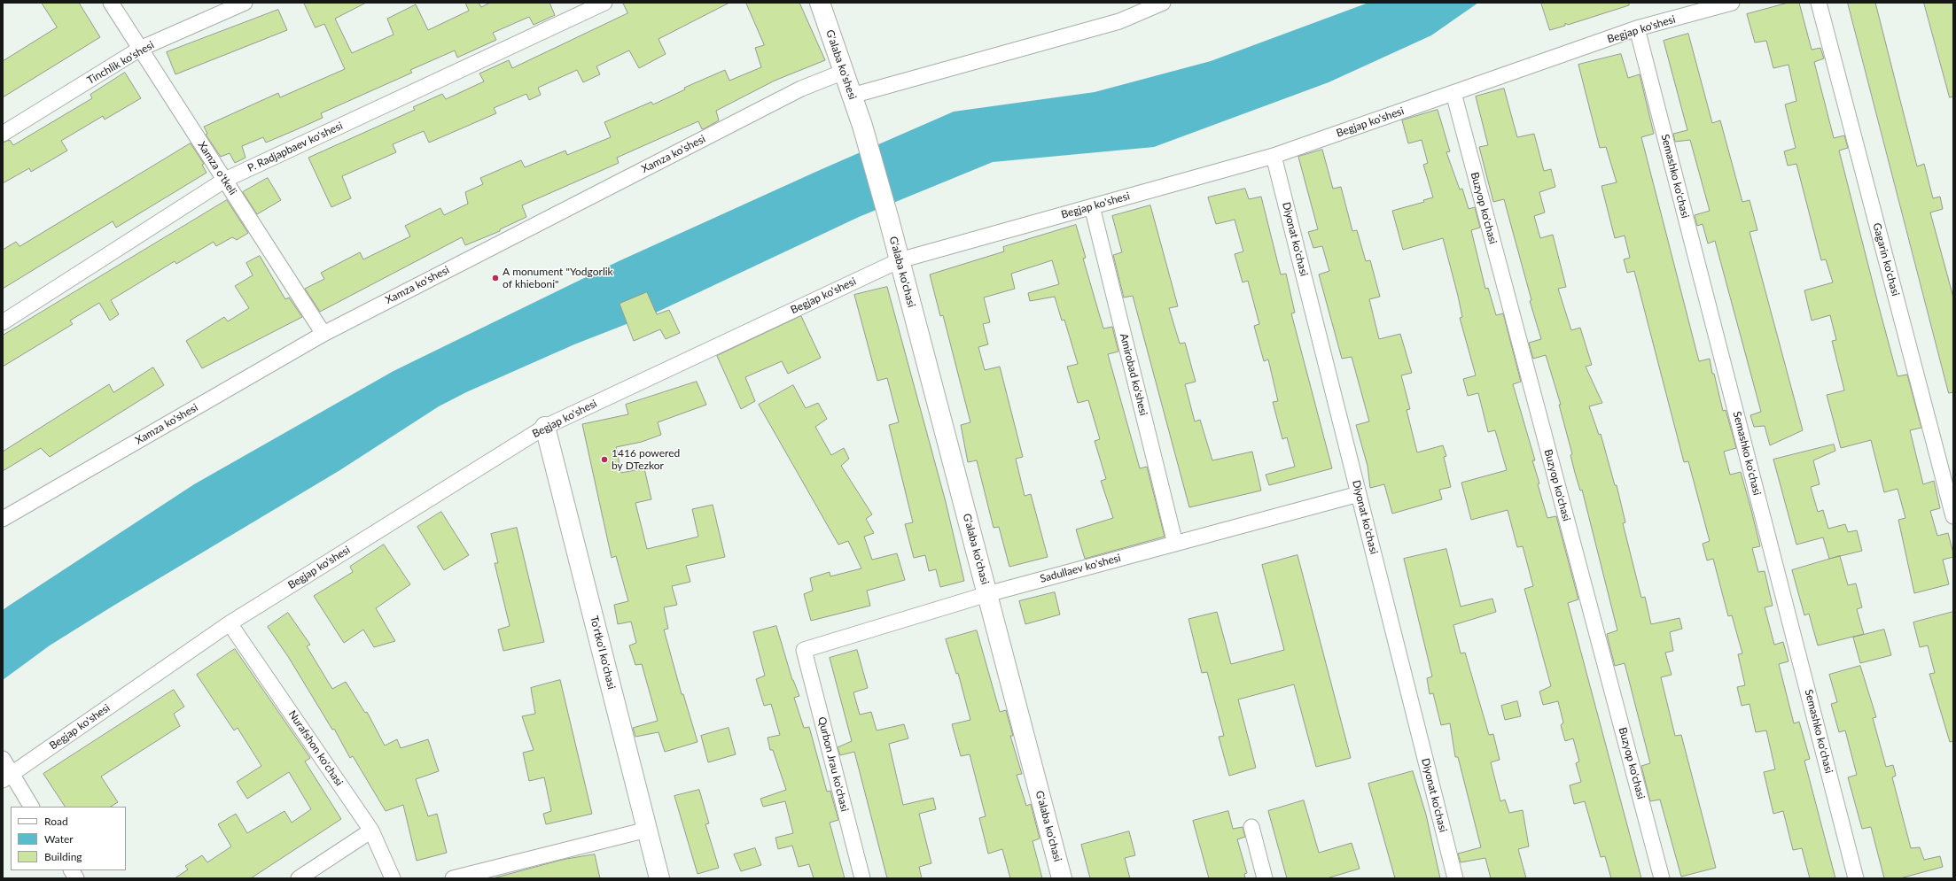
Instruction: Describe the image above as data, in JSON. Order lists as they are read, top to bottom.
{
  "streets": {
    "street": [
      "Begjap ko'shesi",
      "Tinchlik ko'shesi",
      "G'alaba ko'shesi",
      "P. Radjapbaev ko'shesi",
      "Xamza ko'shesi",
      "Xamza o'tkeli",
      "Semashko ko'chasi",
      "Buzyop ko'chasi",
      "Diyonat ko'chasi",
      "Gagarin ko'chasi",
      "G'alaba ko'chasi",
      "Amirobad ko'shesi",
      "Sadullaev ko'shesi",
      "To'rtko'l ko'chasi",
      "Nurafshon ko'chasi",
      "Qurbon Jrau ko'chasi"
    ]
  },
  "crossings": [
    ["Begjap ko'shesi", "Semashko ko'chasi"],
    ["Begjap ko'shesi", "Buzyop ko'chasi"],
    ["Begjap ko'shesi", "Diyonat ko'chasi"],
    ["Begjap ko'shesi", "G'alaba ko'chasi"],
    ["Begjap ko'shesi", "Amirobad ko'shesi"],
    ["Begjap ko'shesi", "To'rtko'l ko'chasi"],
    ["Begjap ko'shesi", "Nurafshon ko'chasi"],
    ["Tinchlik ko'shesi", "Xamza o'tkeli"],
    ["G'alaba ko'shesi", "Xamza ko'shesi"],
    ["G'alaba ko'shesi", "G'alaba ko'chasi"],
    ["P. Radjapbaev ko'shesi", "Xamza o'tkeli"],
    ["Xamza ko'shesi", "Xamza o'tkeli"],
    ["Diyonat ko'chasi", "Sadullaev ko'shesi"],
    ["G'alaba ko'chasi", "Sadullaev ko'shesi"],
    ["Amirobad ko'shesi", "Sadullaev ko'shesi"],
    ["Sadullaev ko'shesi", "Qurbon Jrau ko'chasi"]
  ],
  "places": ["A monument \"Yodgorlik of khieboni\"", "1416 powered by DTezkor"],
  "legend": ["Road", "Water", "Building"]
}
